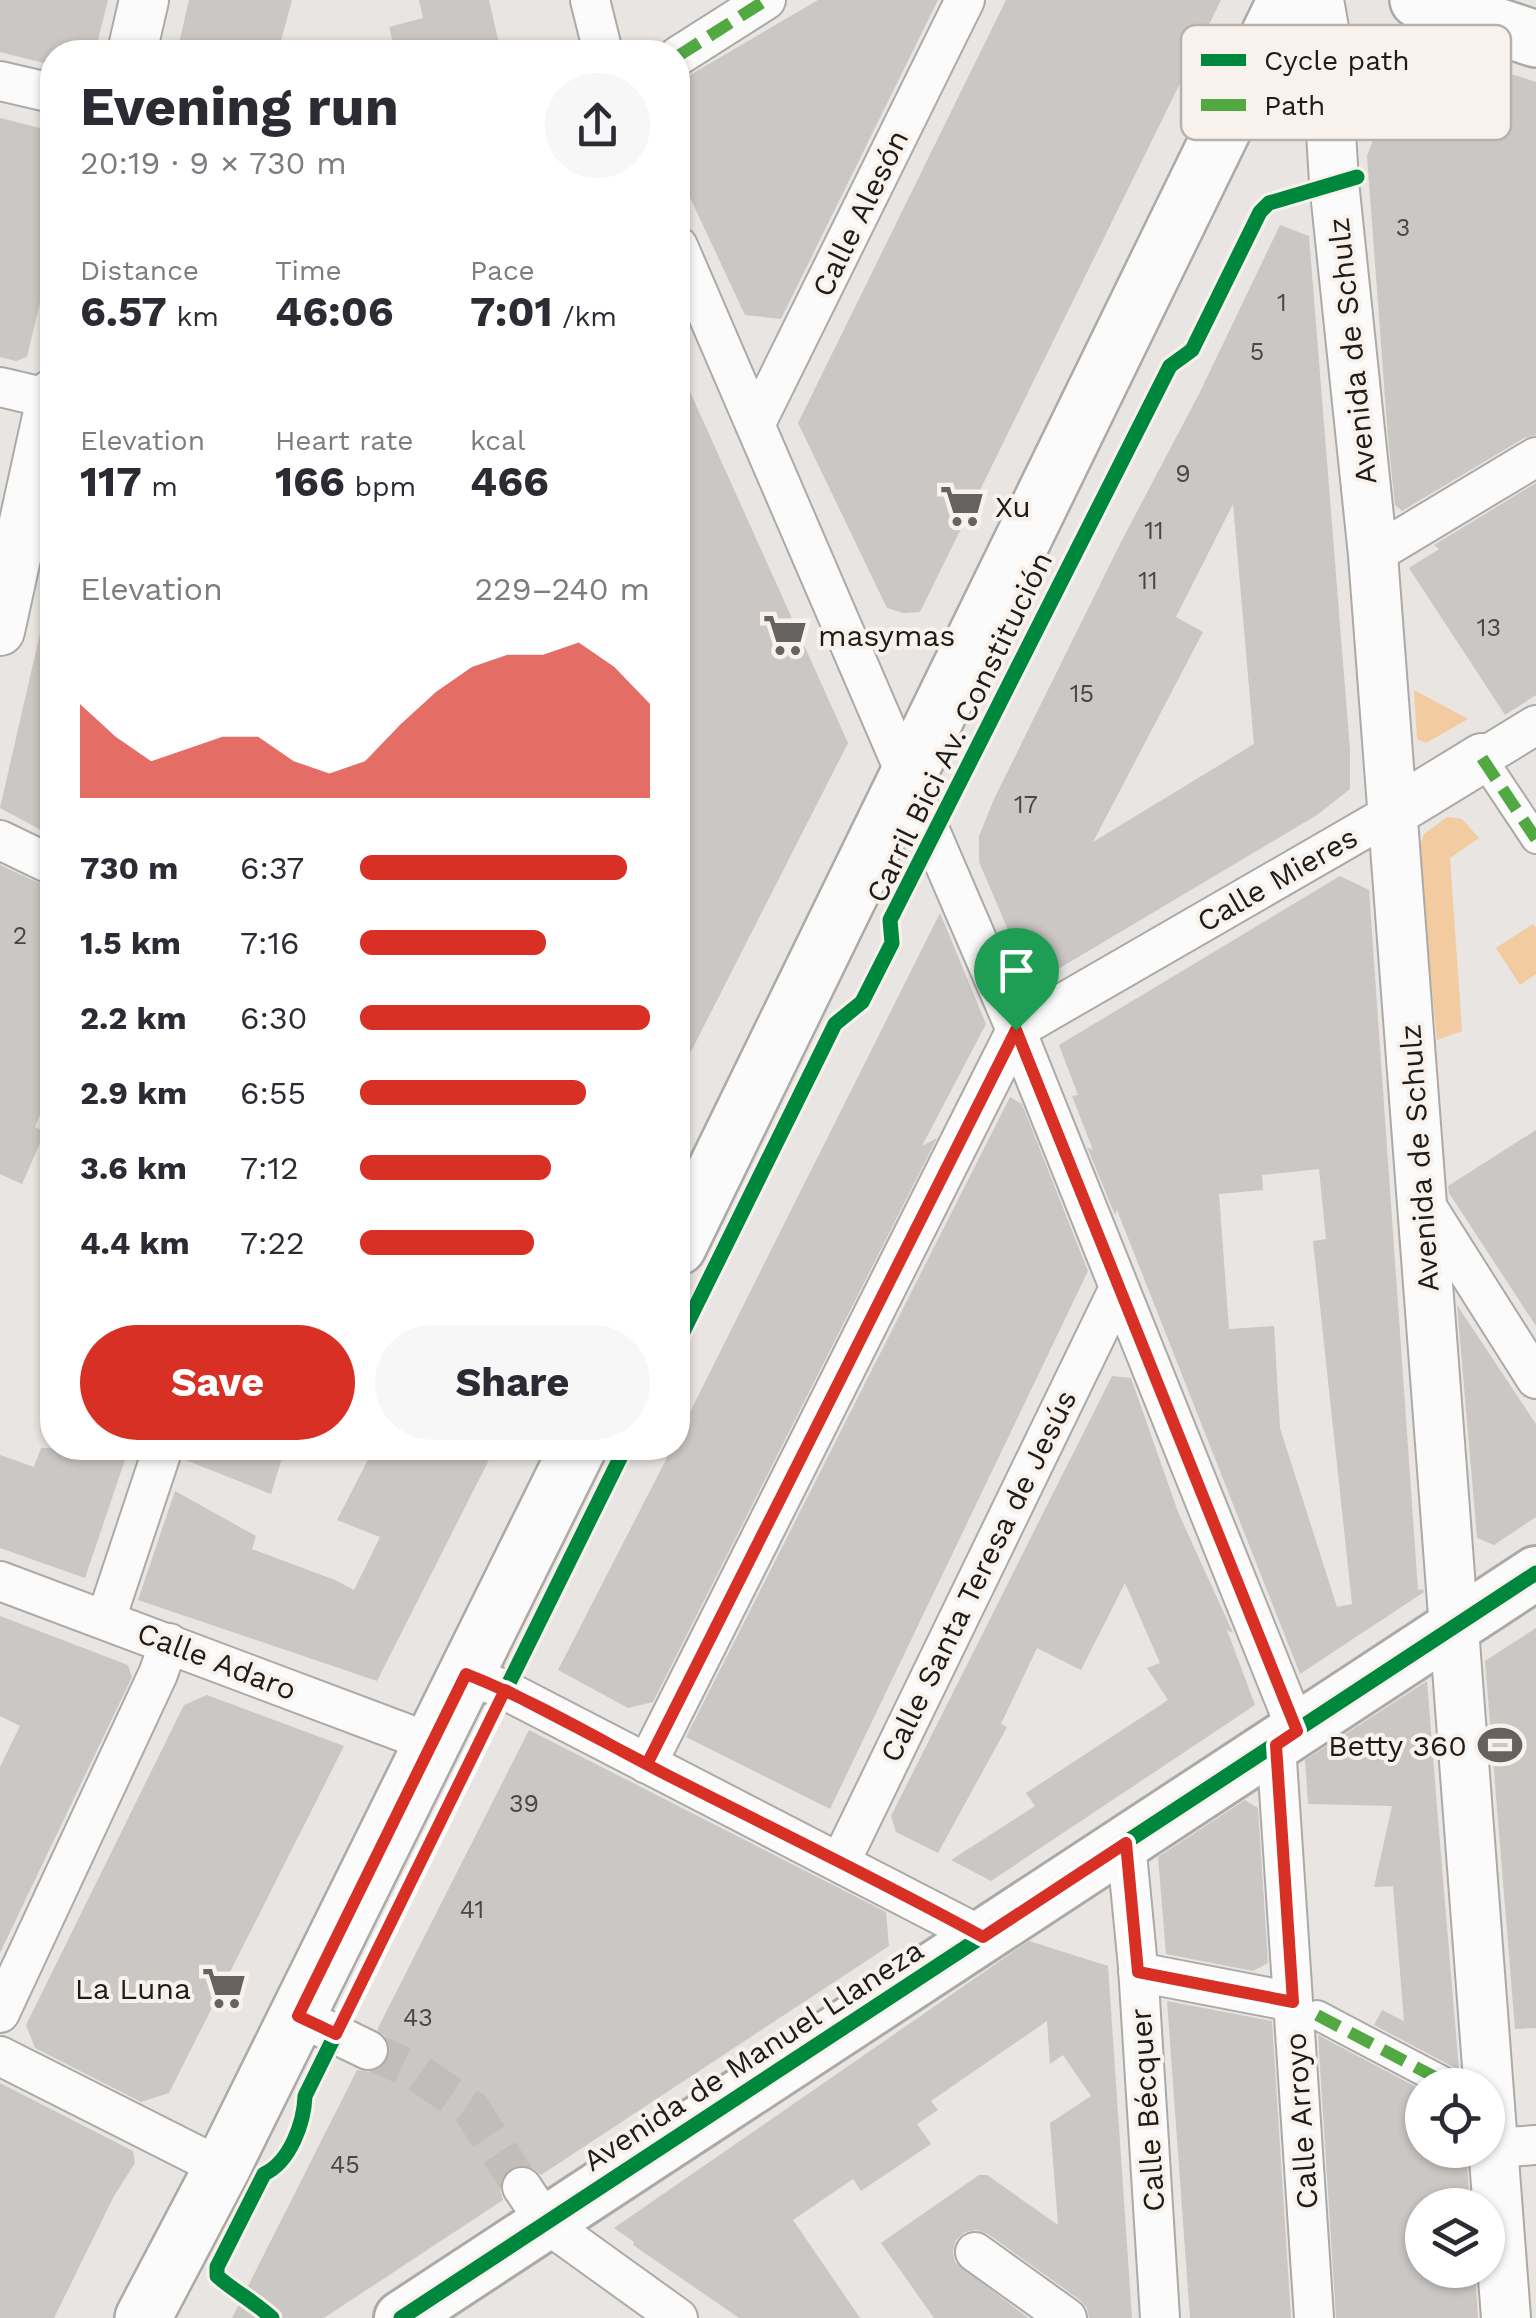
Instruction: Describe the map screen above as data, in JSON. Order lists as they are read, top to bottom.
{
  "streets": {
    "main road": ["Avenida de Manuel Llaneza"],
    "street": [
      "Calle Alesón",
      "Avenida de Schulz",
      "Calle Mieres",
      "Calle Santa Teresa de Jesús",
      "Calle Adaro",
      "Calle Bécquer",
      "Calle Arroyo"
    ],
    "cycle path": ["Carril Bici Av. Constitución"]
  },
  "crossings": [
    ["Calle Alesón", "Calle Arroyo"],
    ["Avenida de Schulz", "Calle Mieres"],
    ["Avenida de Schulz", "Avenida de Manuel Llaneza"],
    ["Calle Mieres", "Calle Arroyo"],
    ["Calle Santa Teresa de Jesús", "Calle Arroyo"],
    ["Avenida de Manuel Llaneza", "Calle Bécquer"],
    ["Avenida de Manuel Llaneza", "Calle Arroyo"]
  ],
  "places": {
    "supermarket": ["Xu", "masymas", "La Luna"],
    "sports": ["Betty 360"]
  },
  "house_numbers": [
    "3",
    "1",
    "5",
    "9",
    "11",
    "11",
    "13",
    "15",
    "17",
    "2",
    "39",
    "41",
    "43",
    "45"
  ],
  "legend": ["Cycle path", "Path"],
  "page": {
    "heading": ["Evening run", "20:19 · 9 × 730 m"],
    "stats": [
      ["Distance", "6.57 km"],
      ["Time", "46:06"],
      ["Pace", "7:01 /km"],
      ["Elevation", "117 m"],
      ["Heart rate", "166 bpm"],
      ["kcal", "466"]
    ],
    "chart": ["Elevation", "229–240 m"],
    "list": [
      {
        "name": "730 m",
        "note": "6:37"
      },
      {
        "name": "1.5 km",
        "note": "7:16"
      },
      {
        "name": "2.2 km",
        "note": "6:30"
      },
      {
        "name": "2.9 km",
        "note": "6:55"
      },
      {
        "name": "3.6 km",
        "note": "7:12"
      },
      {
        "name": "4.4 km",
        "note": "7:22"
      }
    ],
    "buttons": ["Save", "Share"]
  }
}
